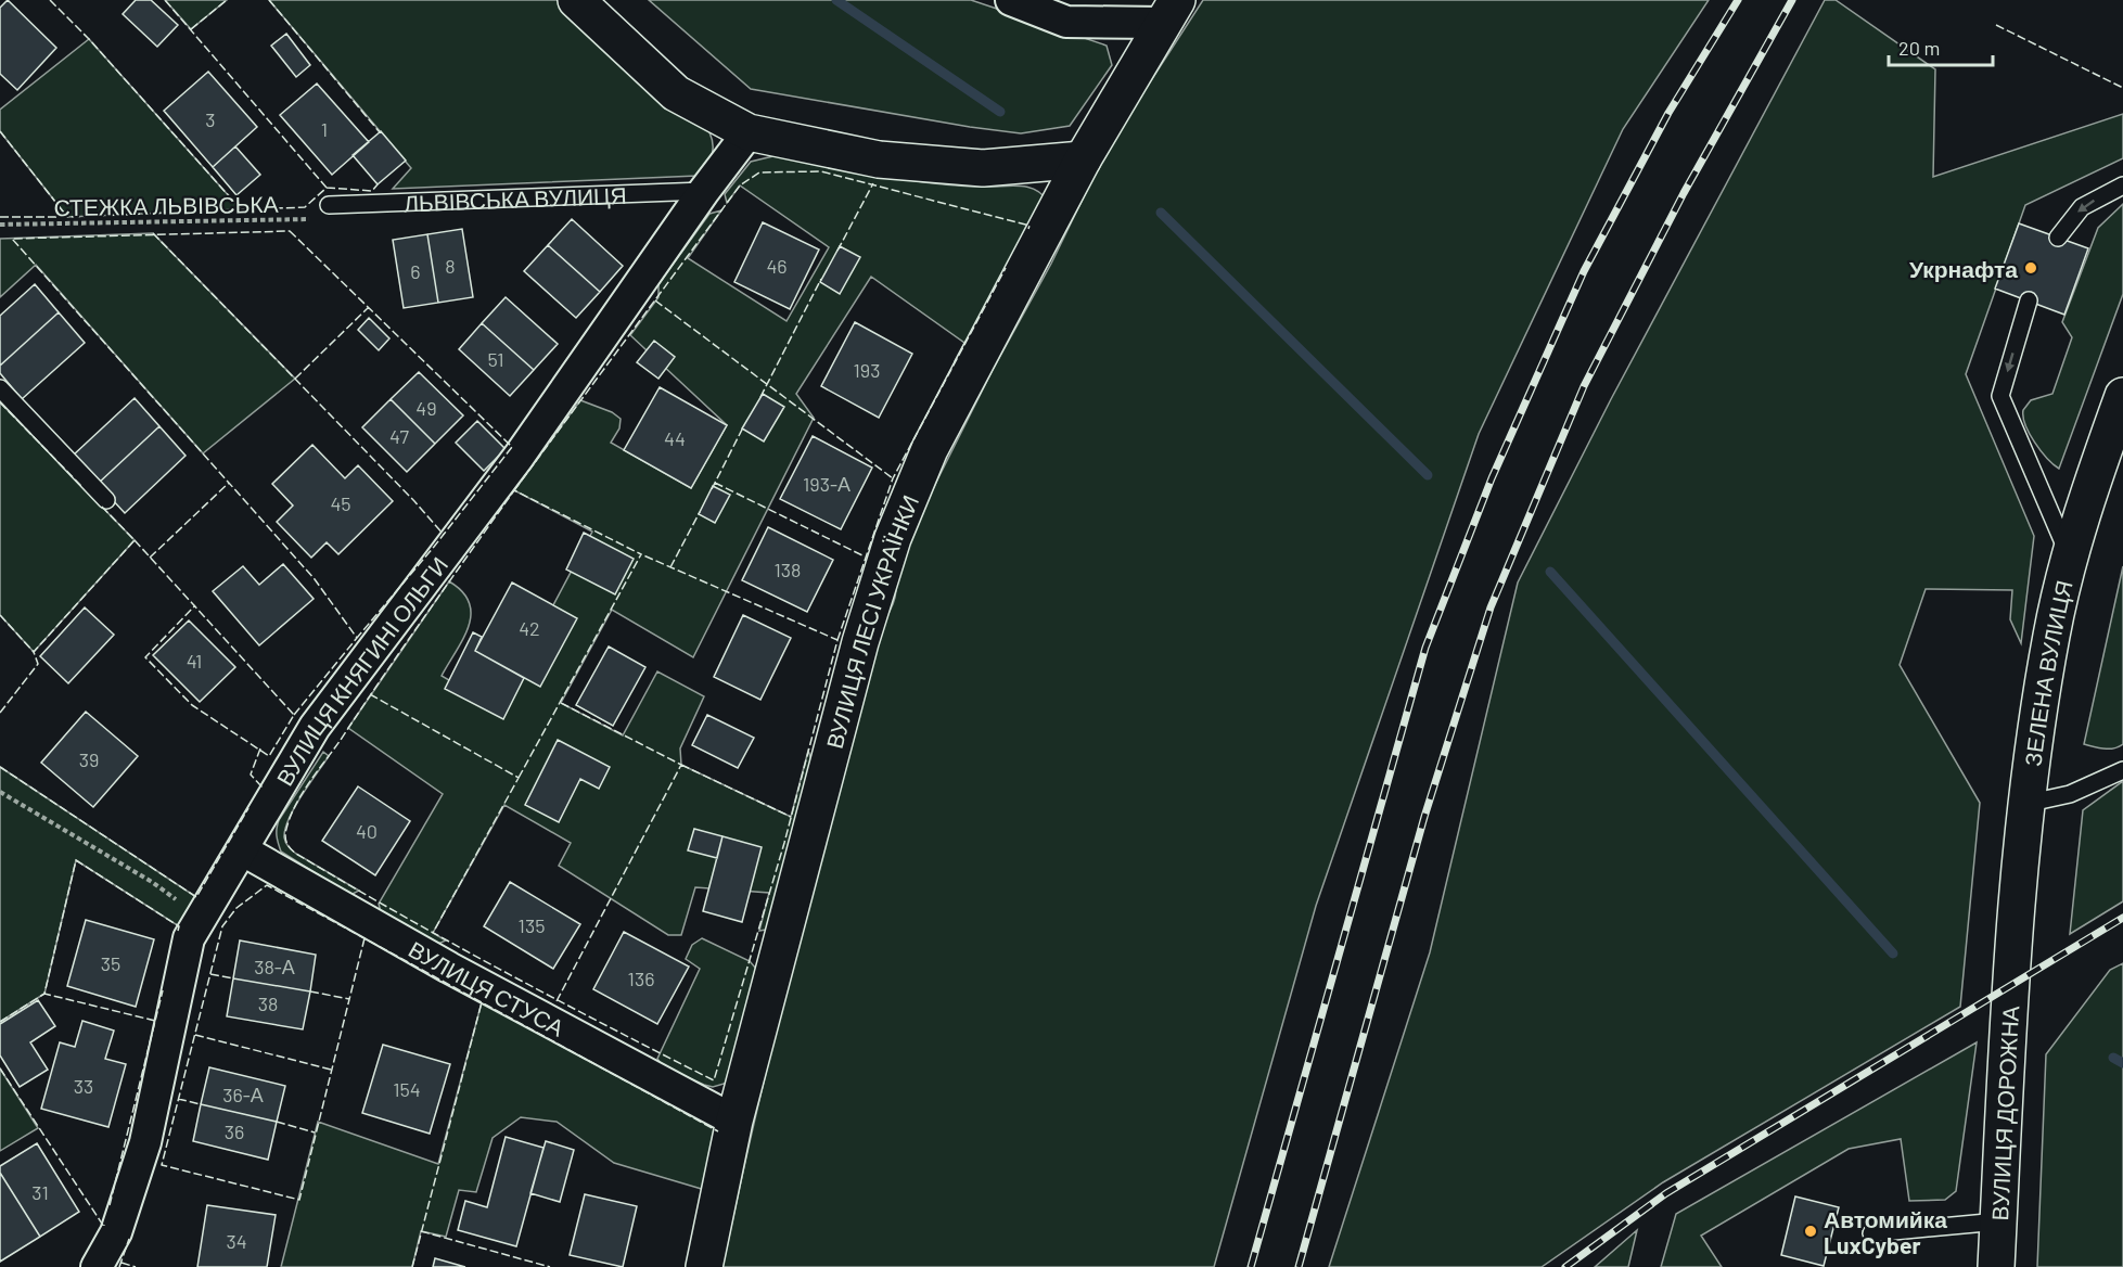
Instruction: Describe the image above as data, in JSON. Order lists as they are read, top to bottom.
{
  "streets": {
    "street": [
      "ВУЛИЦЯ ЛЕСІ УКРАЇНКИ",
      "ВУЛИЦЯ КНЯГИНІ ОЛЬГИ",
      "ЗЕЛЕНА ВУЛИЦЯ",
      "ВУЛИЦЯ СТУСА",
      "ВУЛИЦЯ ДОРОЖНА"
    ],
    "lane": ["ЛЬВІВСЬКА ВУЛИЦЯ"],
    "path": ["СТЕЖКА ЛЬВІВСЬКА"]
  },
  "crossings": [
    ["ЛЬВІВСЬКА ВУЛИЦЯ", "СТЕЖКА ЛЬВІВСЬКА"],
    ["ЛЬВІВСЬКА ВУЛИЦЯ", "ВУЛИЦЯ КНЯГИНІ ОЛЬГИ"],
    ["ВУЛИЦЯ ЛЕСІ УКРАЇНКИ", "ВУЛИЦЯ СТУСА"],
    ["ВУЛИЦЯ КНЯГИНІ ОЛЬГИ", "ВУЛИЦЯ СТУСА"],
    ["ЗЕЛЕНА ВУЛИЦЯ", "ВУЛИЦЯ ДОРОЖНА"]
  ],
  "places": ["Укрнафта", "Автомийка LuxCyber"],
  "house_numbers": [
    "3",
    "1",
    "8",
    "46",
    "6",
    "51",
    "193",
    "49",
    "47",
    "44",
    "193-А",
    "45",
    "138",
    "42",
    "41",
    "39",
    "40",
    "135",
    "35",
    "38-А",
    "136",
    "38",
    "33",
    "154",
    "36-А",
    "36",
    "31",
    "34"
  ],
  "scale_bar": "20 m"
}
